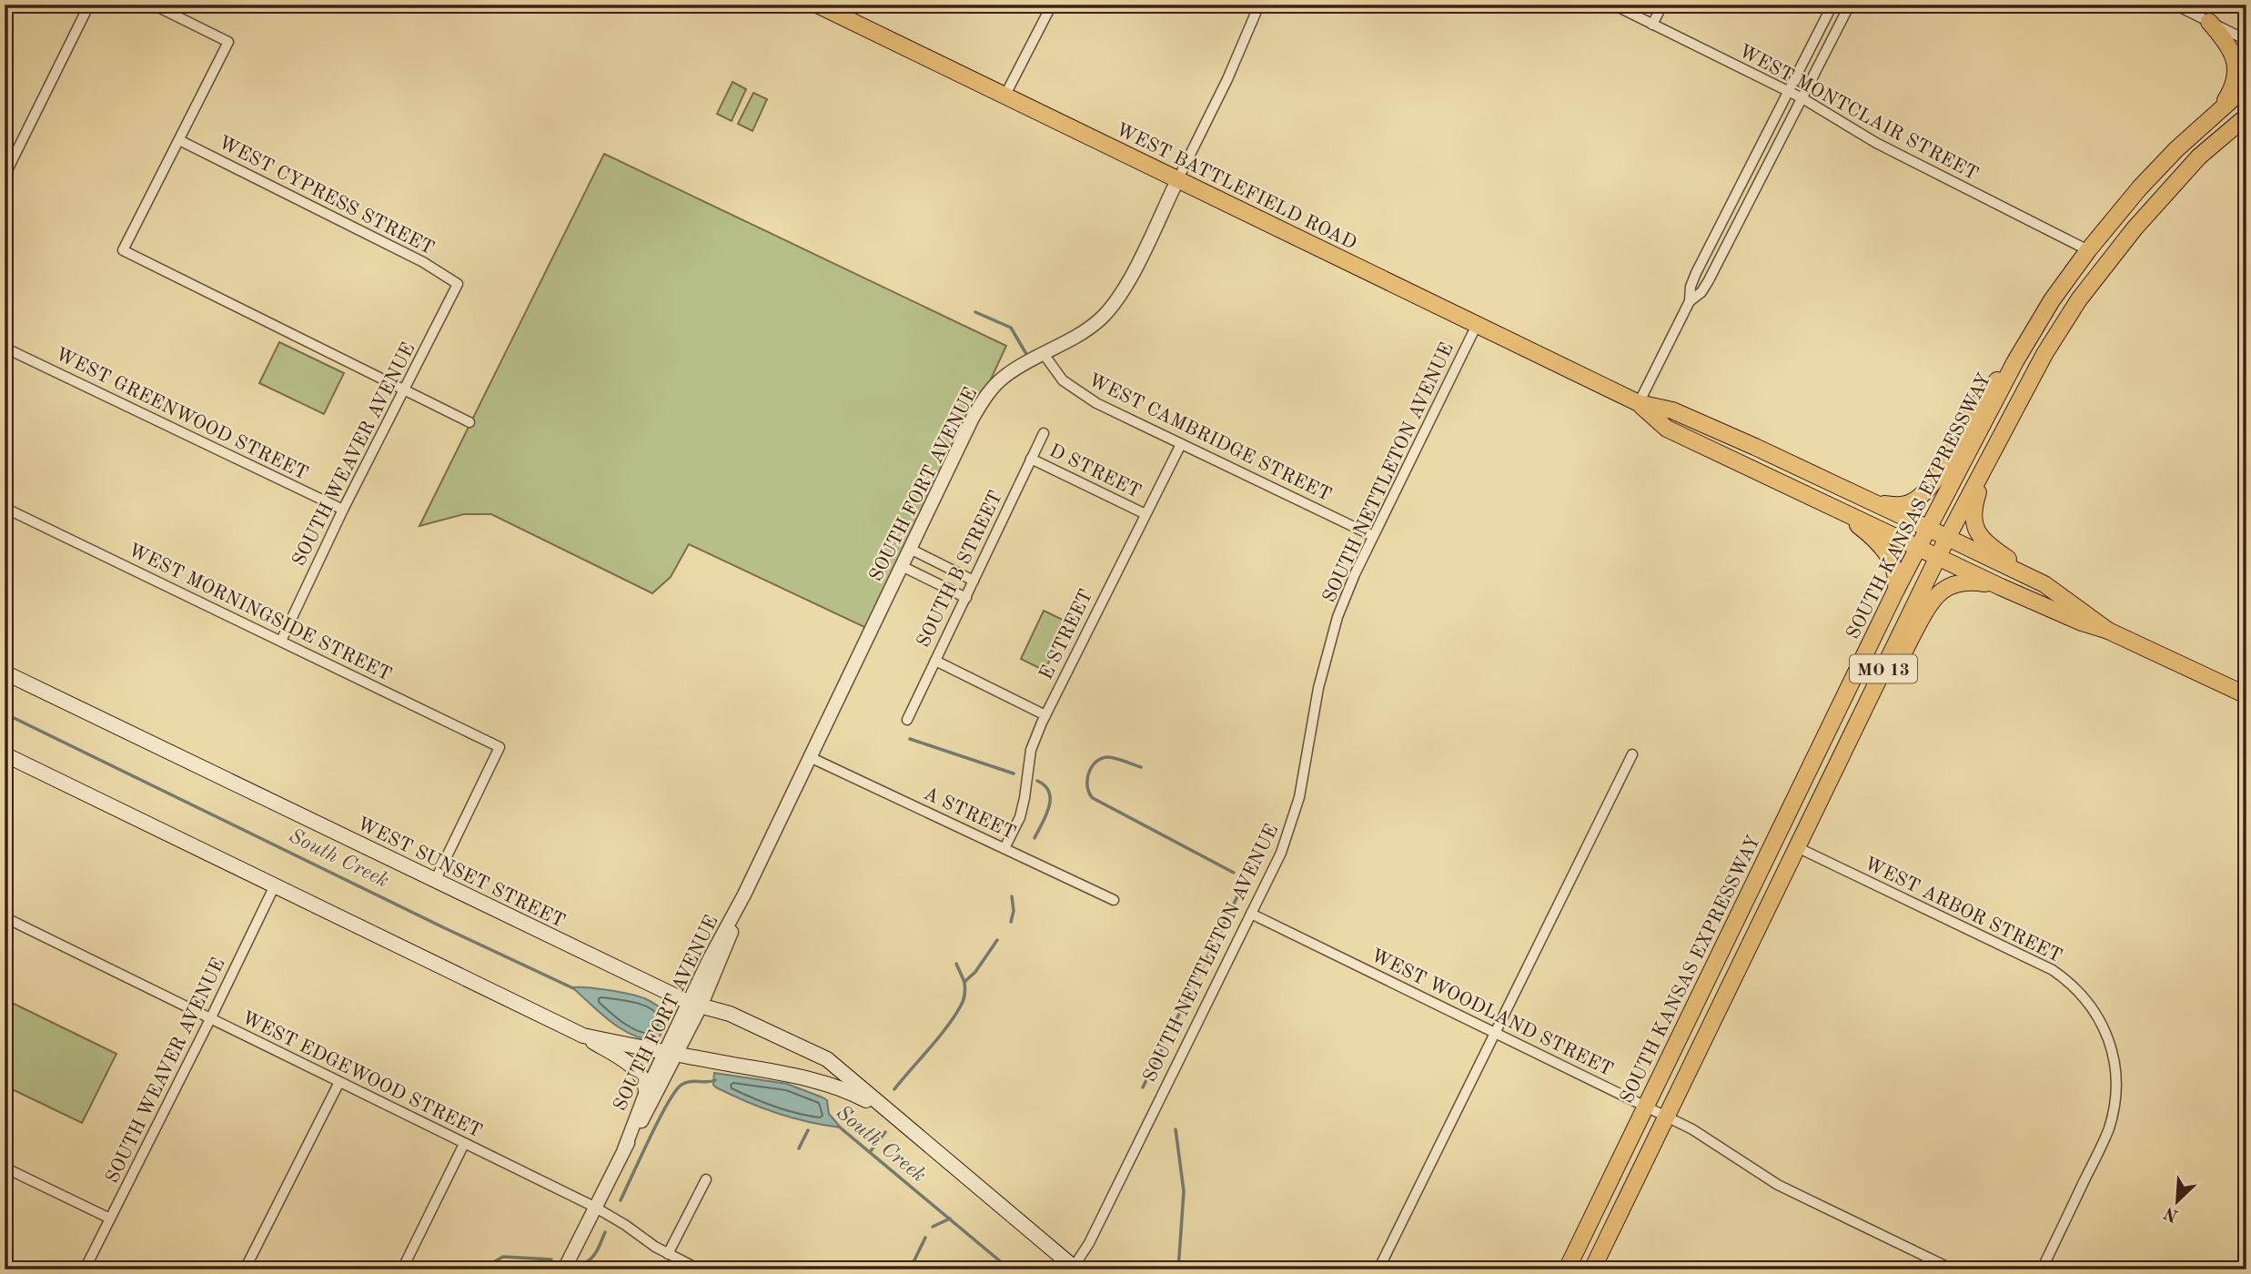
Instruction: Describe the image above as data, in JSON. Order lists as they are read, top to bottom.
{
  "streets": {
    "main road": [
      "WEST BATTLEFIELD ROAD",
      "SOUTH KANSAS EXPRESSWAY",
      "MO 13",
      "WEST SUNSET STREET"
    ],
    "street": [
      "WEST MONTCLAIR STREET",
      "WEST CYPRESS STREET",
      "WEST GREENWOOD STREET",
      "WEST CAMBRIDGE STREET",
      "SOUTH WEAVER AVENUE",
      "D STREET",
      "SOUTH NETTLETON AVENUE",
      "SOUTH FORT AVENUE",
      "SOUTH B STREET",
      "WEST MORNINGSIDE STREET",
      "E STREET",
      "A STREET",
      "WEST ARBOR STREET",
      "WEST WOODLAND STREET",
      "WEST EDGEWOOD STREET"
    ]
  },
  "crossings": [
    ["WEST MONTCLAIR STREET", "SOUTH KANSAS EXPRESSWAY"],
    ["WEST BATTLEFIELD ROAD", "SOUTH NETTLETON AVENUE"],
    ["WEST BATTLEFIELD ROAD", "SOUTH FORT AVENUE"],
    ["WEST BATTLEFIELD ROAD", "SOUTH KANSAS EXPRESSWAY"],
    ["WEST BATTLEFIELD ROAD", "MO 13"],
    ["WEST CYPRESS STREET", "SOUTH WEAVER AVENUE"],
    ["WEST GREENWOOD STREET", "SOUTH WEAVER AVENUE"],
    ["WEST CAMBRIDGE STREET", "SOUTH NETTLETON AVENUE"],
    ["WEST CAMBRIDGE STREET", "SOUTH FORT AVENUE"],
    ["WEST CAMBRIDGE STREET", "E STREET"],
    ["SOUTH WEAVER AVENUE", "WEST MORNINGSIDE STREET"],
    ["SOUTH WEAVER AVENUE", "WEST SUNSET STREET"],
    ["SOUTH WEAVER AVENUE", "WEST EDGEWOOD STREET"],
    ["D STREET", "SOUTH B STREET"],
    ["D STREET", "E STREET"],
    ["SOUTH NETTLETON AVENUE", "WEST SUNSET STREET"],
    ["SOUTH NETTLETON AVENUE", "WEST WOODLAND STREET"],
    ["SOUTH FORT AVENUE", "A STREET"],
    ["SOUTH FORT AVENUE", "WEST SUNSET STREET"],
    ["SOUTH FORT AVENUE", "WEST EDGEWOOD STREET"],
    ["SOUTH KANSAS EXPRESSWAY", "WEST WOODLAND STREET"],
    ["WEST MORNINGSIDE STREET", "WEST SUNSET STREET"],
    ["E STREET", "A STREET"],
    ["MO 13", "WEST ARBOR STREET"],
    ["MO 13", "WEST WOODLAND STREET"]
  ],
  "water": ["South Creek"],
  "north": "bottom left"
}
